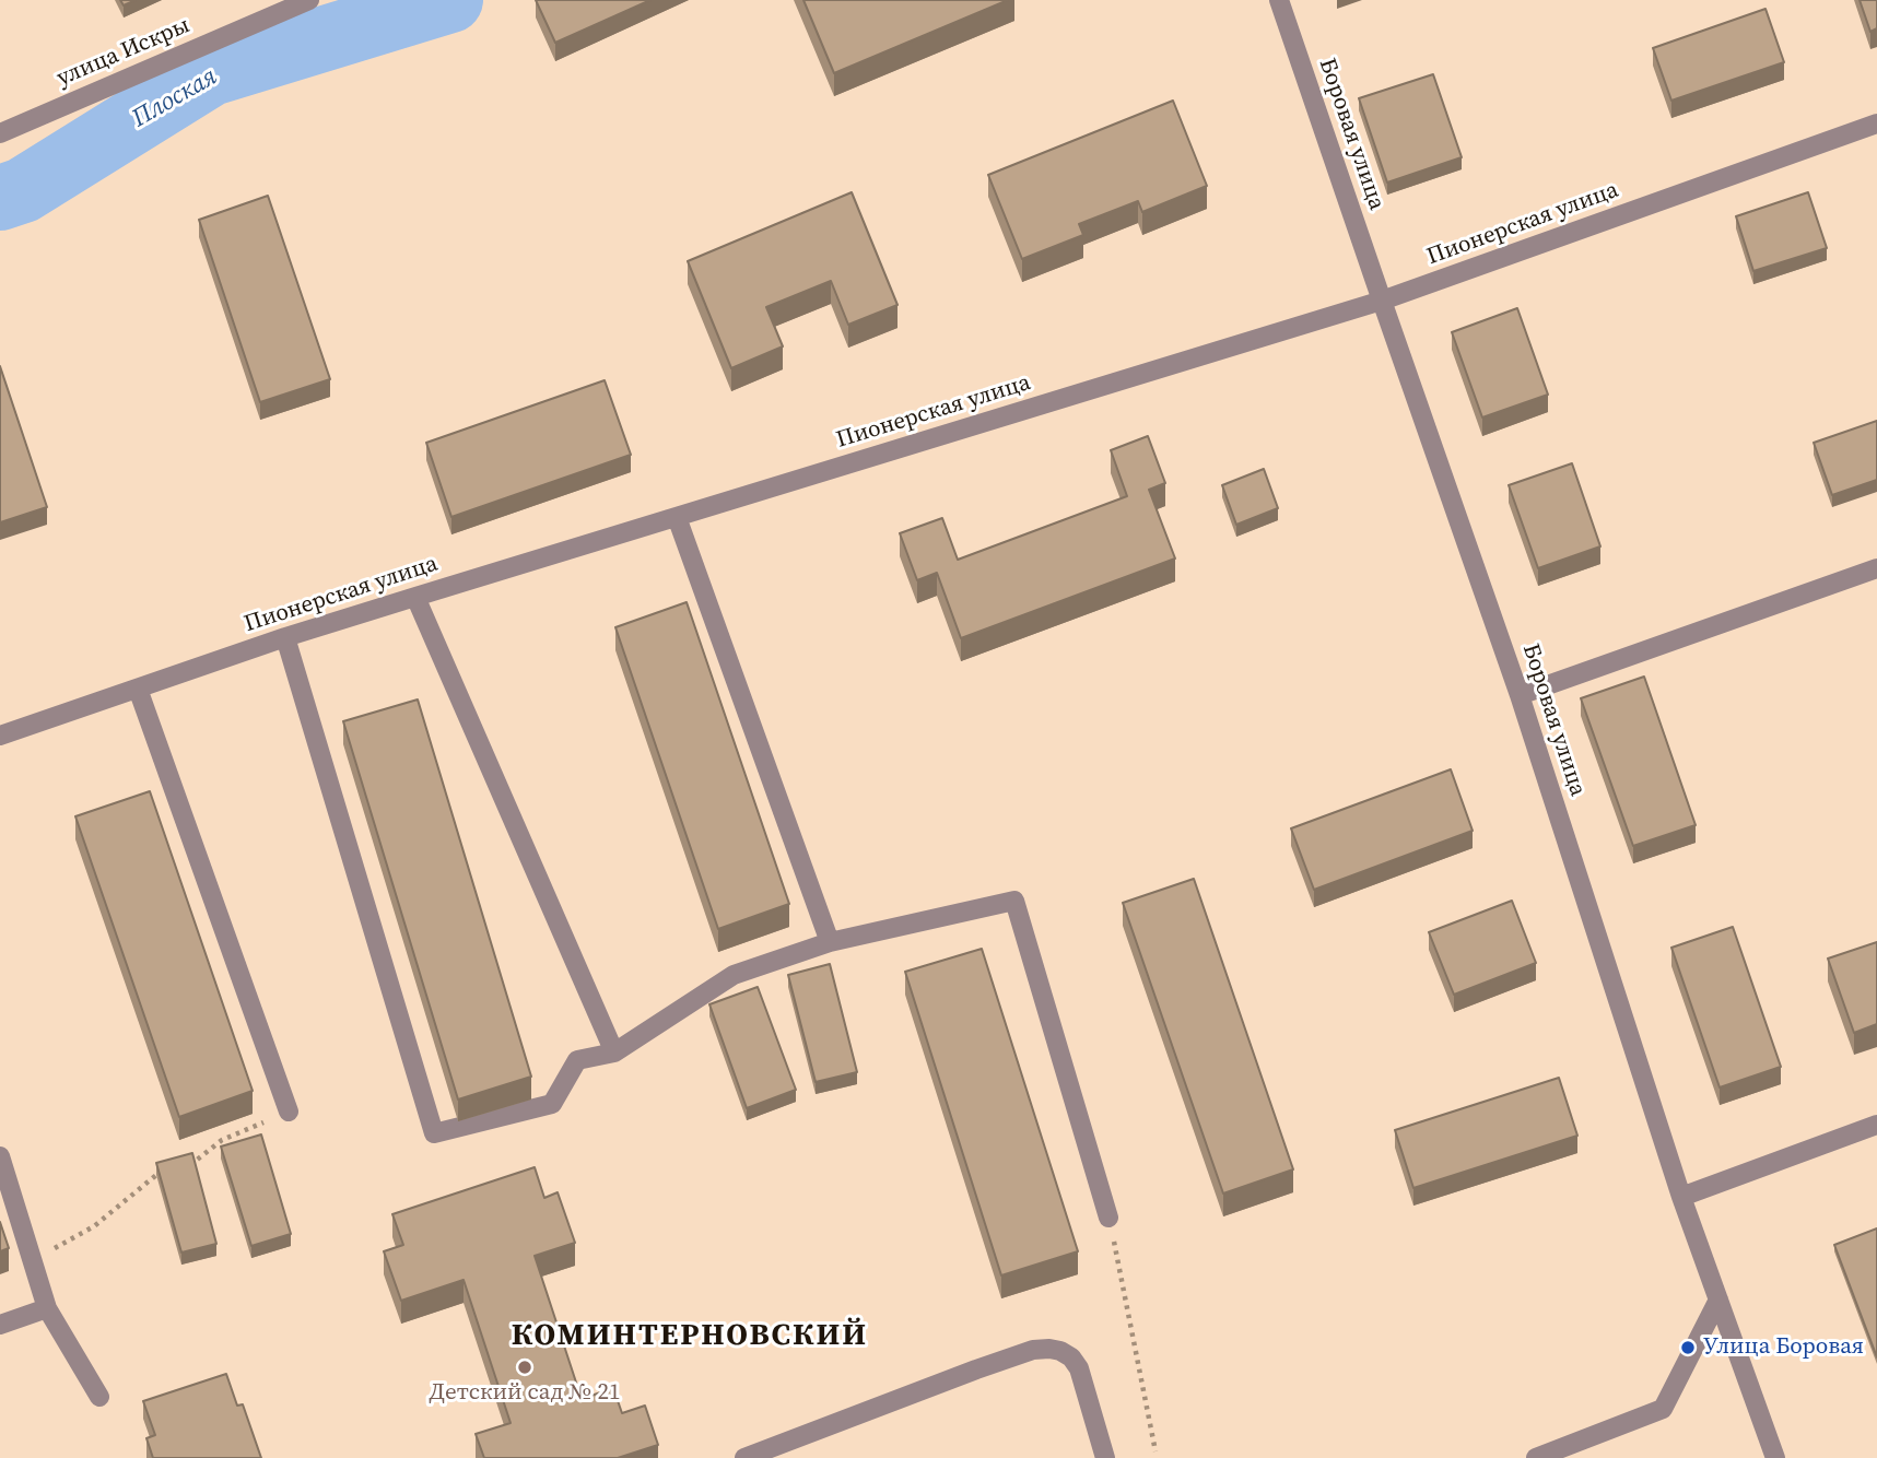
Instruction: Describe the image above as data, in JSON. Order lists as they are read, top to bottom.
{
  "streets": {
    "street": ["улица Искры", "Боровая улица", "Пионерская улица"]
  },
  "crossings": [
    ["Боровая улица", "Пионерская улица"]
  ],
  "districts": ["КОМИНТЕРНОВСКИЙ"],
  "water": ["Плоская"],
  "places": ["Улица Боровая", "Детский сад № 21"]
}
